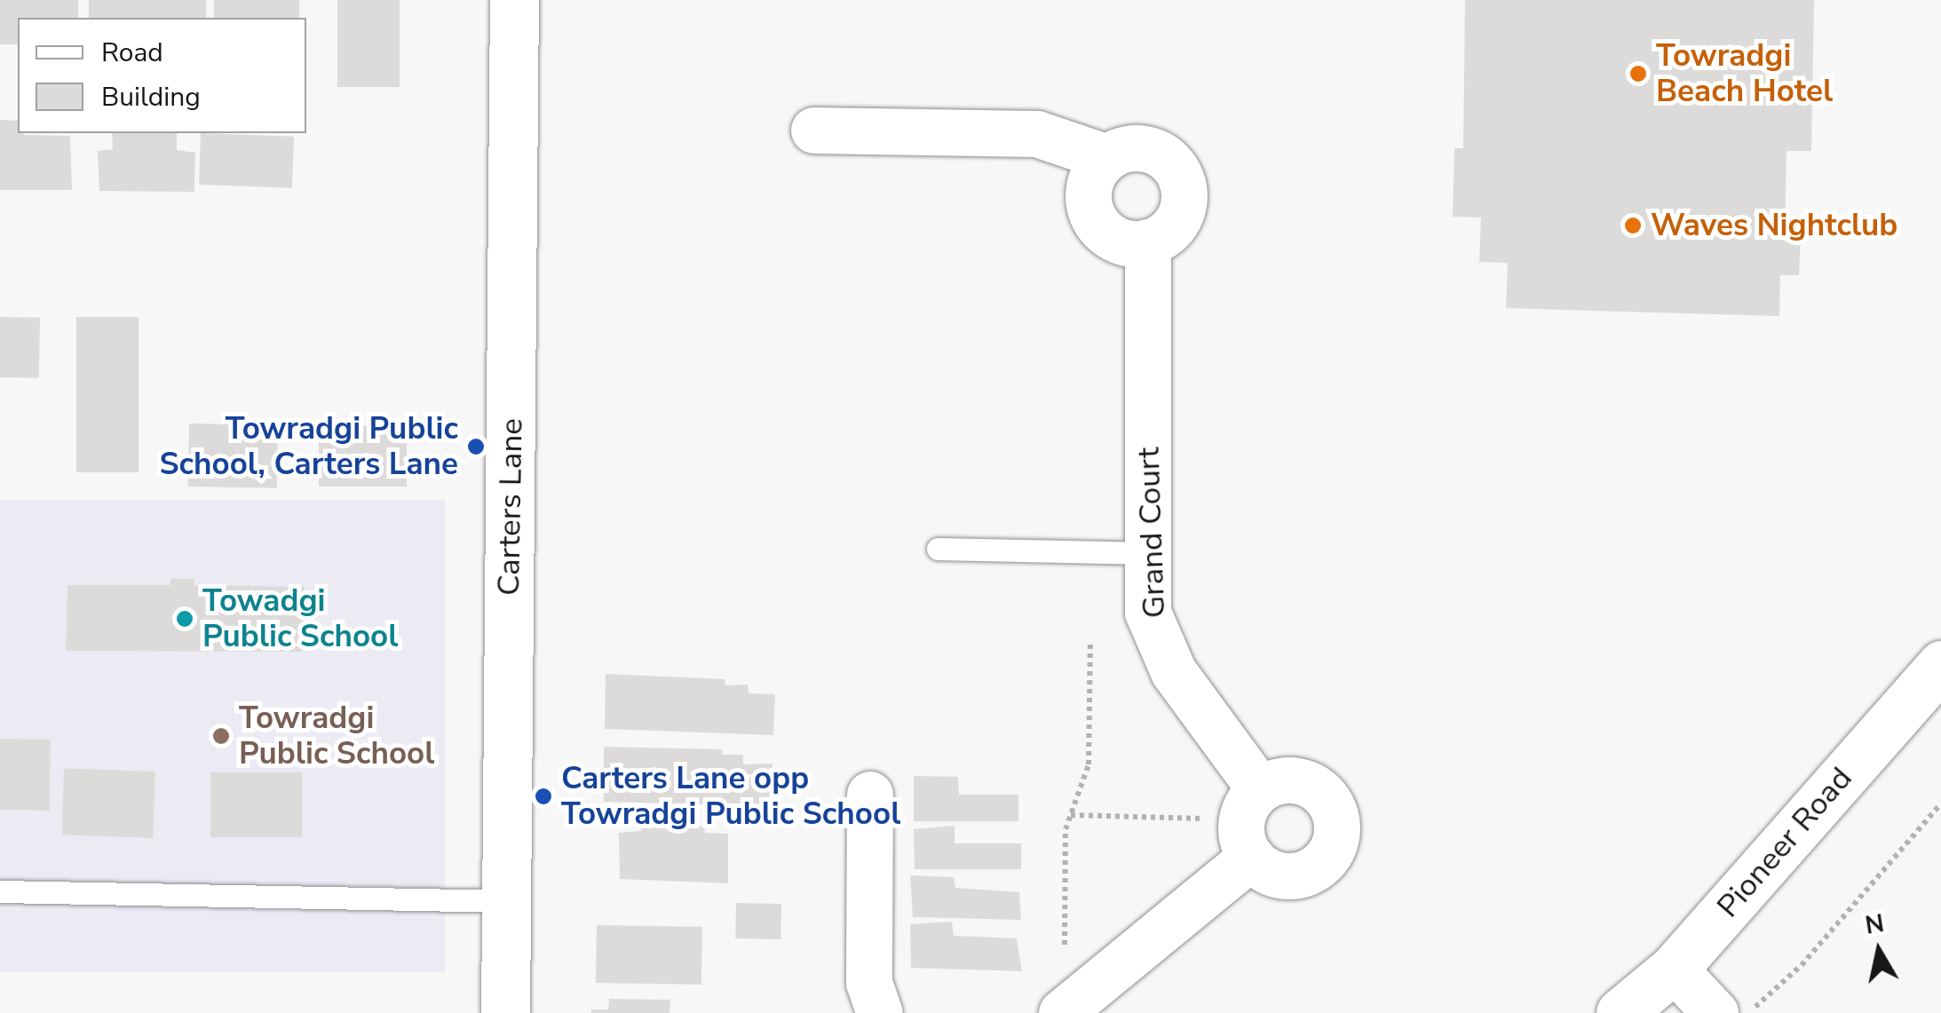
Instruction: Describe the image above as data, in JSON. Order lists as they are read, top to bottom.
{
  "streets": {
    "main road": ["Carters Lane", "Pioneer Road"],
    "street": ["Grand Court"]
  },
  "places": [
    "Towradgi Beach Hotel",
    "Waves Nightclub",
    "Towradgi Public School, Carters Lane",
    "Towadgi Public School",
    "Towradgi Public School",
    "Carters Lane opp Towradgi Public School"
  ],
  "legend": ["Road", "Building"],
  "north": "top"
}
